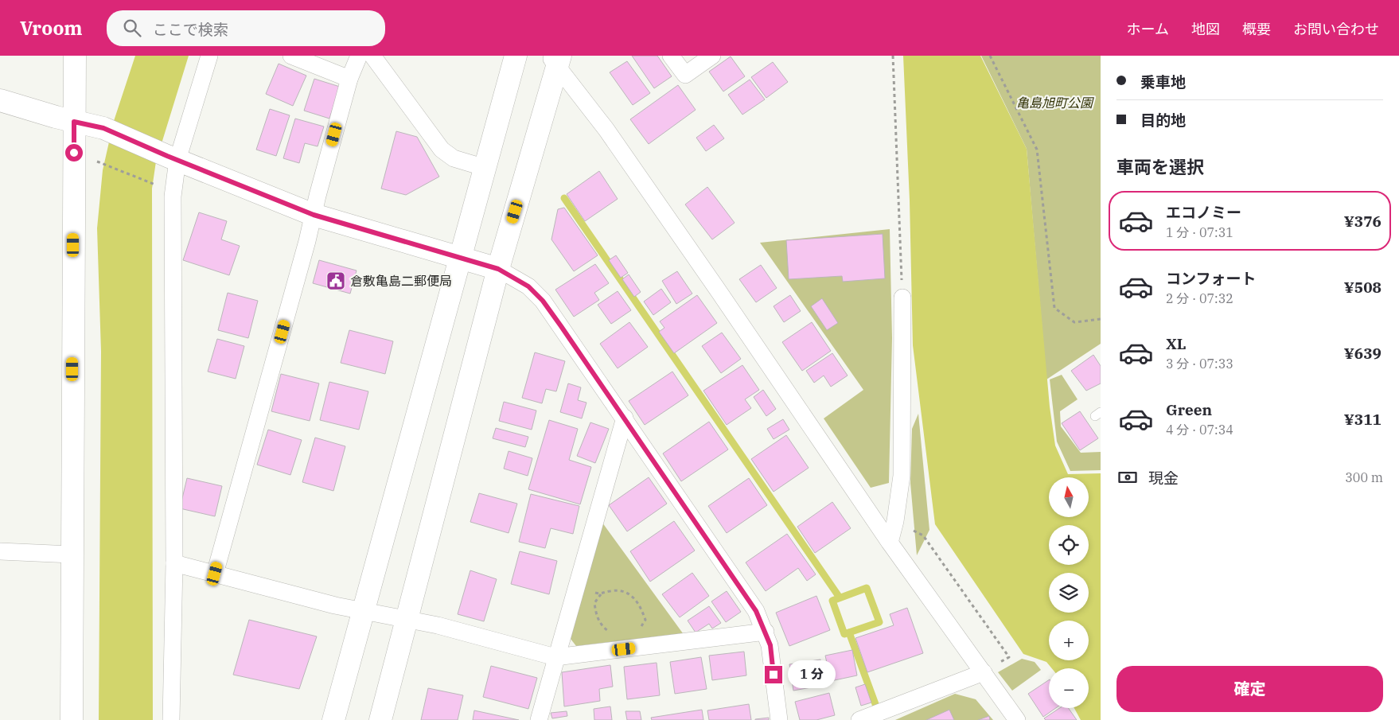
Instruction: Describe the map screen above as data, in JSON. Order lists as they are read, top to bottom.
{
  "parks": ["亀島旭町公園"],
  "places": {
    "public building": ["倉敷亀島二郵便局"]
  },
  "north": "top",
  "page": {
    "header": "Vroom",
    "search": "ここで検索",
    "nav": [
      "ホーム",
      "地図",
      "概要",
      "お問い合わせ"
    ],
    "banner": ["乗車地", "目的地"],
    "heading": "車両を選択",
    "list": [
      {
        "name": "エコノミー",
        "note": "1 分 · 07:31",
        "value": "¥376"
      },
      {
        "name": "コンフォート",
        "note": "2 分 · 07:32",
        "value": "¥508"
      },
      {
        "name": "XL",
        "note": "3 分 · 07:33",
        "value": "¥639"
      },
      {
        "name": "Green",
        "note": "4 分 · 07:34",
        "value": "¥311"
      }
    ],
    "pay": ["現金", "300 m"],
    "map_buttons": ["+", "−"],
    "buttons": "確定",
    "bubble": "1 分"
  }
}
